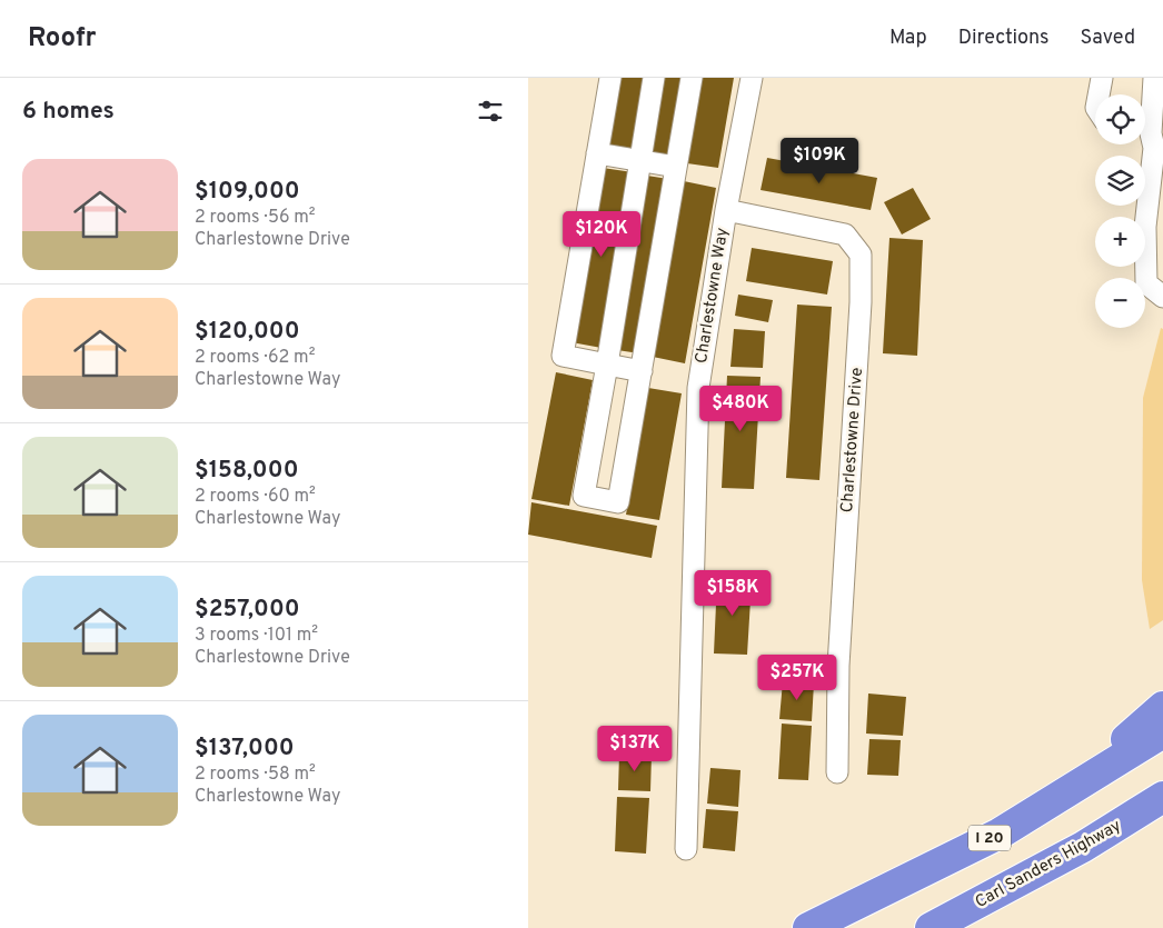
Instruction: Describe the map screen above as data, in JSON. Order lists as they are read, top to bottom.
{
  "streets": {
    "highway": ["I 20", "Carl Sanders Highway"],
    "street": ["Charlestowne Way", "Charlestowne Drive"]
  },
  "crossings": [
    ["Charlestowne Way", "Charlestowne Drive"]
  ],
  "page": {
    "header": "Roofr",
    "nav": ["Map", "Directions", "Saved"],
    "heading": "6 homes",
    "map_buttons": ["+", "−"],
    "price": [
      "$109K",
      "$120K",
      "$480K",
      "$158K",
      "$257K",
      "$137K"
    ],
    "list": [
      {
        "name": "$109,000",
        "note": "2 rooms · 56 m² · Charlestowne Drive"
      },
      {
        "name": "$120,000",
        "note": "2 rooms · 62 m² · Charlestowne Way"
      },
      {
        "name": "$158,000",
        "note": "2 rooms · 60 m² · Charlestowne Way"
      },
      {
        "name": "$257,000",
        "note": "3 rooms · 101 m² · Charlestowne Drive"
      },
      {
        "name": "$137,000",
        "note": "2 rooms · 58 m² · Charlestowne Way"
      }
    ]
  }
}
